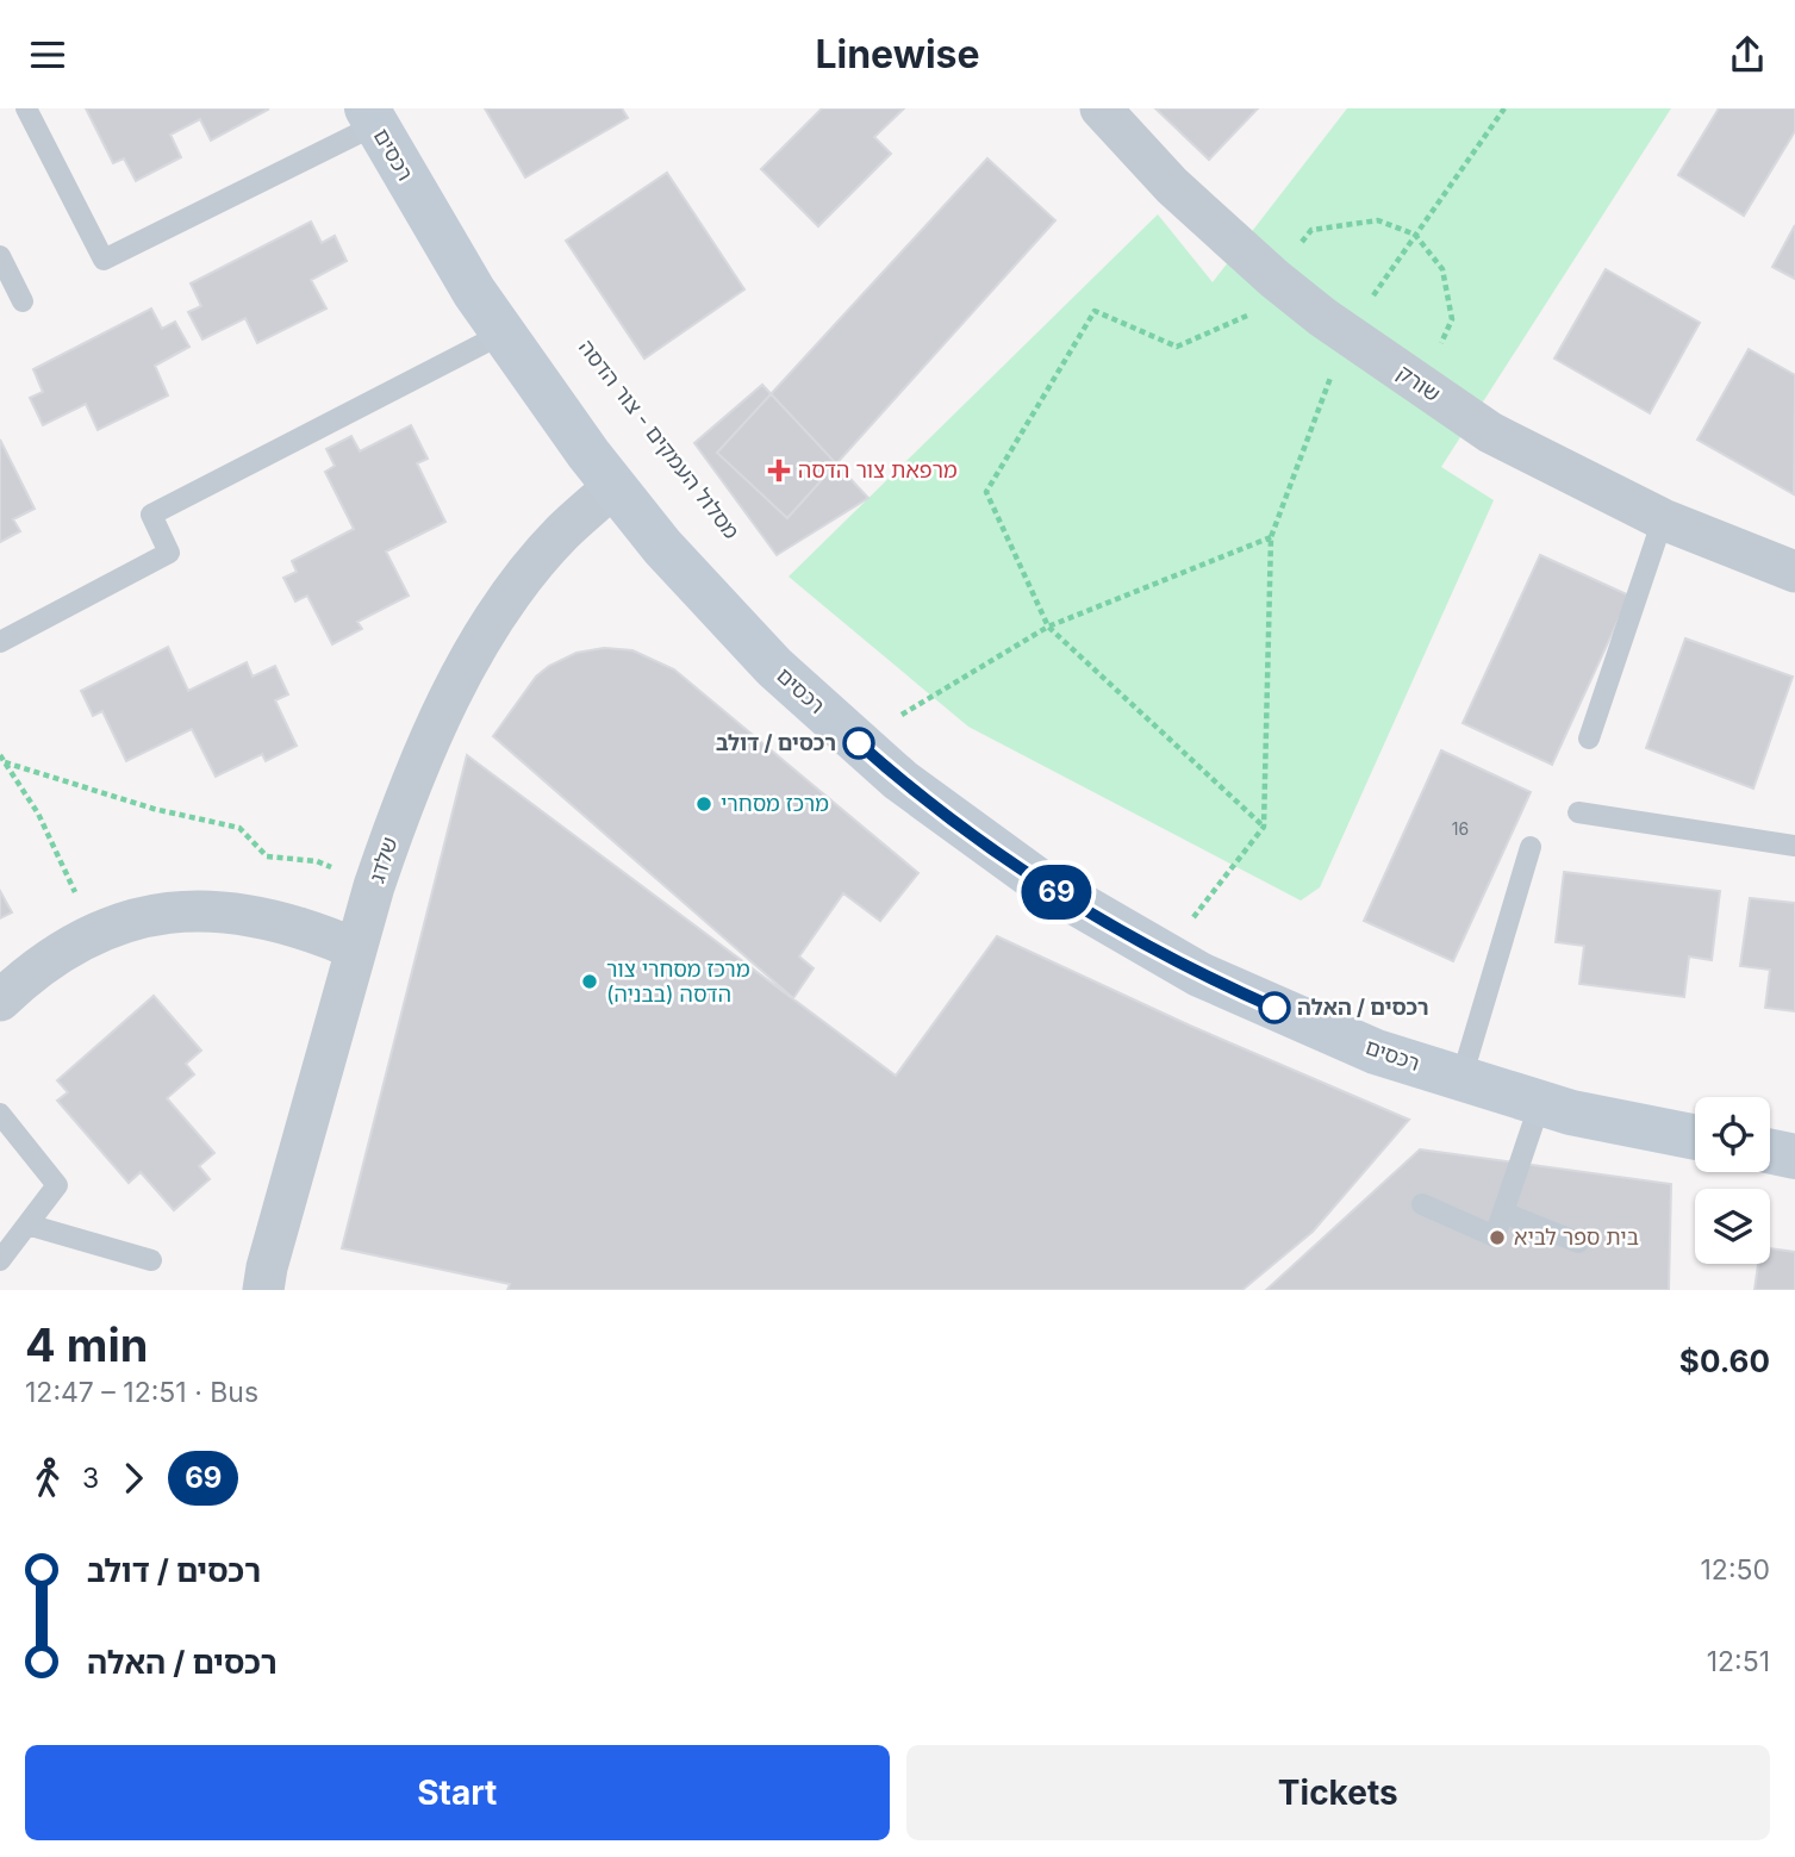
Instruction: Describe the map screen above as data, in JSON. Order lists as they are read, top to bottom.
{
  "streets": {
    "street": ["רכסים", "שורק", "שלדג"]
  },
  "crossings": [
    ["רכסים", "שלדג"]
  ],
  "places": {
    "health": ["מרפאת צור הדסה"],
    "other": [
      "רכסים / דולב",
      "מרכז מסחרי",
      "מרכז מסחרי צור הדסה (בבניה)",
      "רכסים / האלה",
      "בית ספר לביא"
    ]
  },
  "lines": ["bus line 69"],
  "house_numbers": ["16"],
  "page": {
    "header": "Linewise",
    "on_map": "69",
    "heading": ["4 min", "12:47 – 12:51 · Bus", "$0.60"],
    "legs": ["3", "69"],
    "list": [
      {
        "name": "רכסים / דולב",
        "value": "12:50"
      },
      {
        "name": "רכסים / האלה",
        "value": "12:51"
      }
    ],
    "buttons": ["Start", "Tickets"]
  }
}
